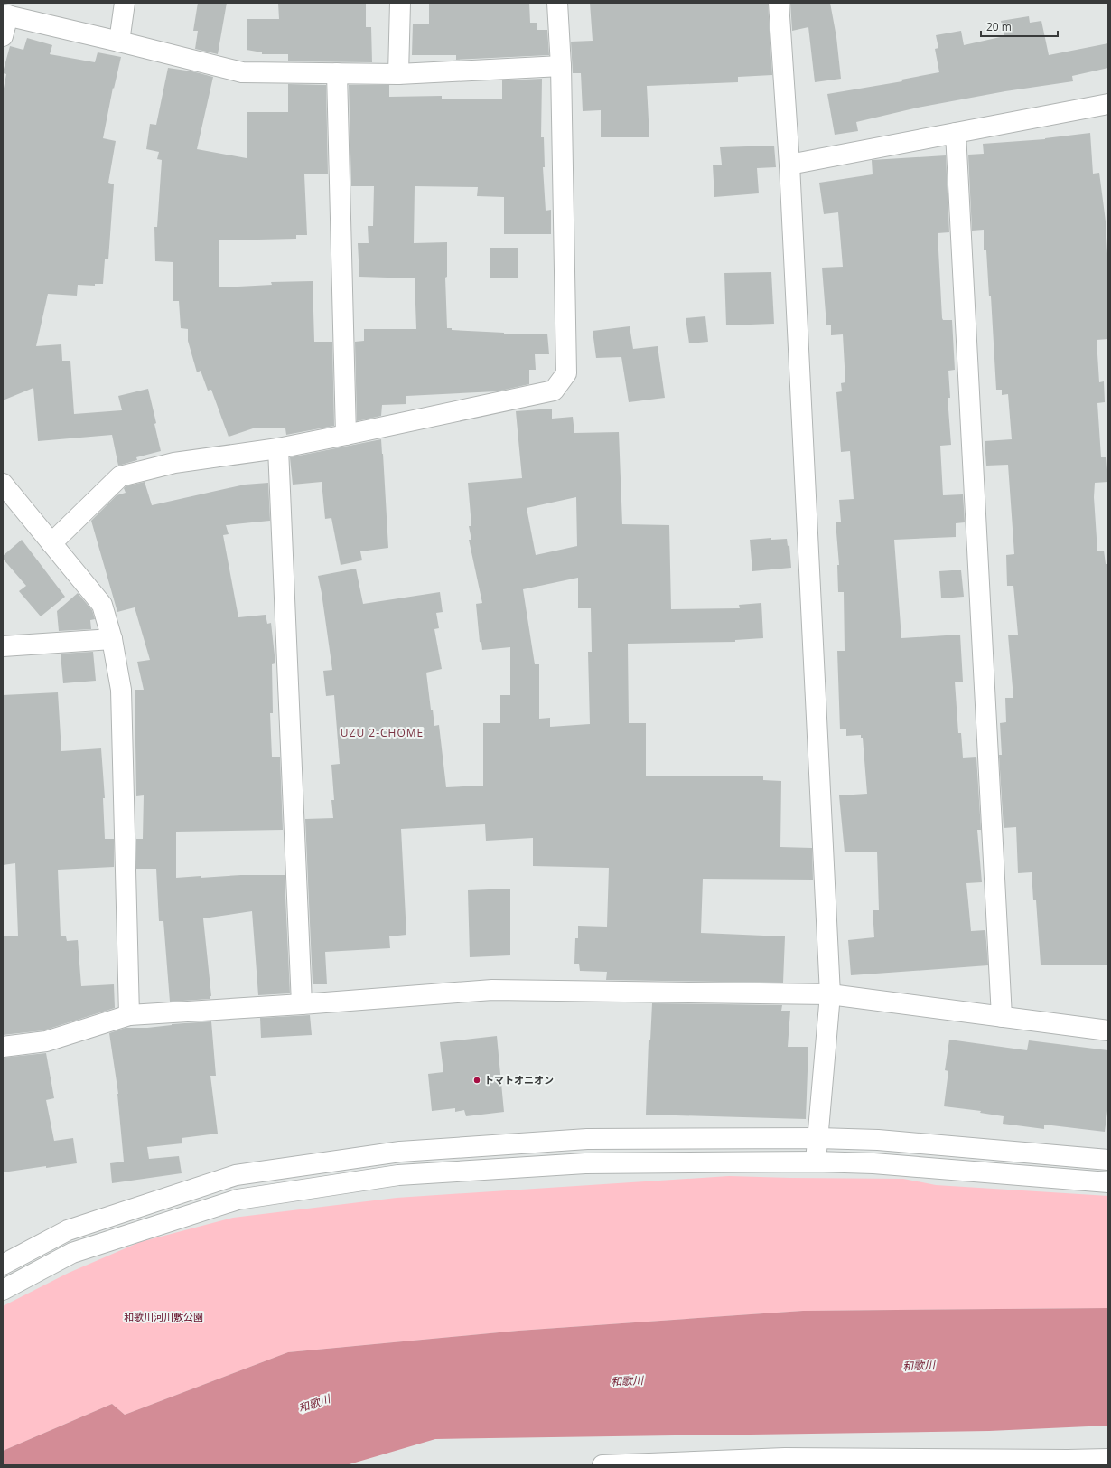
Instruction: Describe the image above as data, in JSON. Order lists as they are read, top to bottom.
{
  "districts": ["UZU 2-CHOME"],
  "water": ["和歌川"],
  "parks": ["和歌川河川敷公園"],
  "places": ["トマトオニオン"],
  "scale_bar": "20 m"
}
